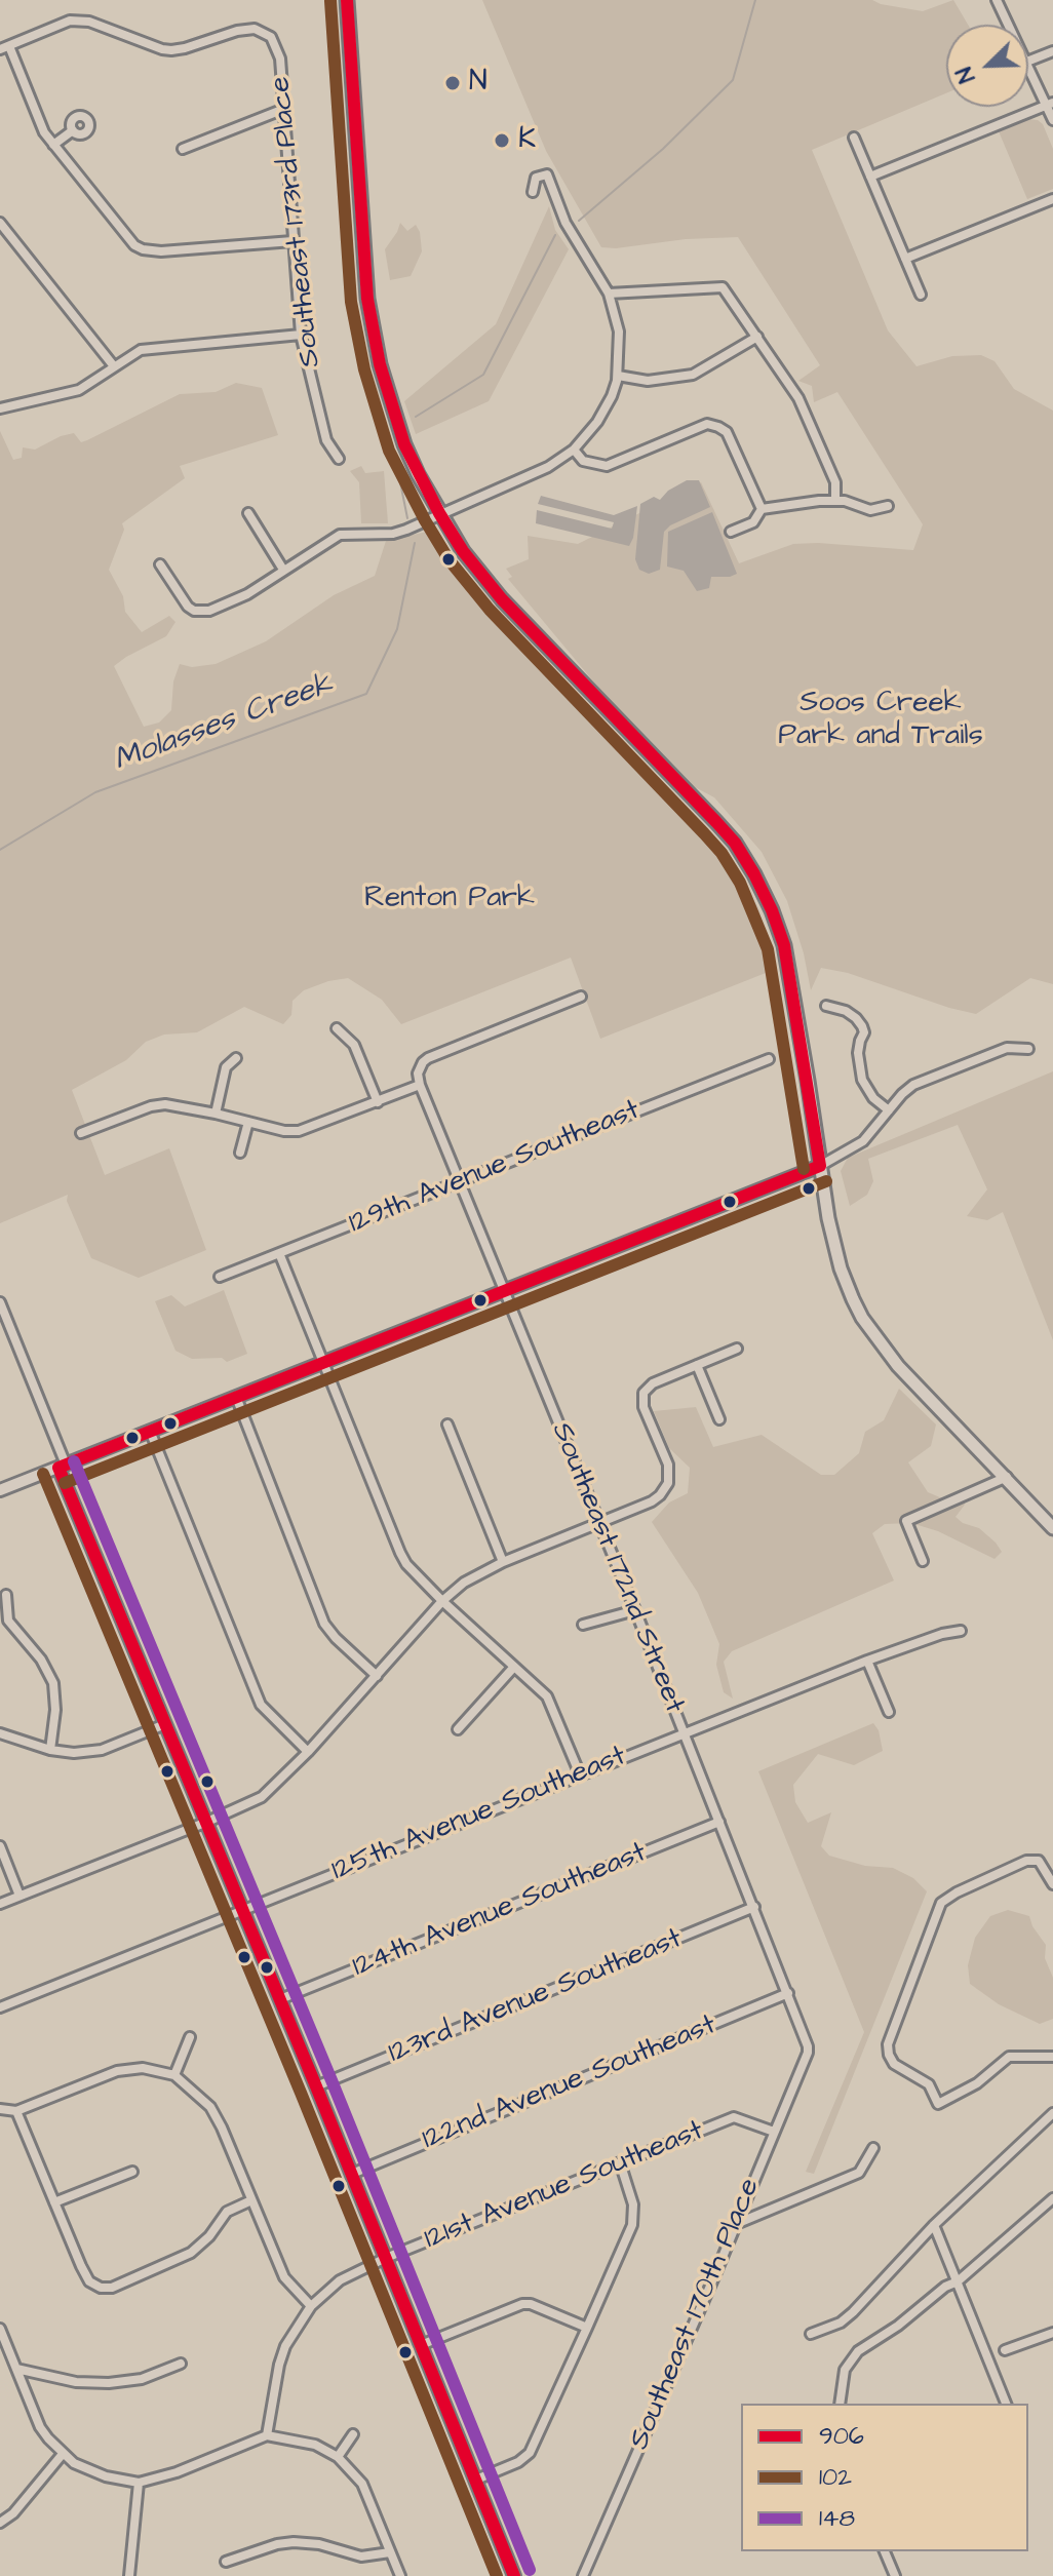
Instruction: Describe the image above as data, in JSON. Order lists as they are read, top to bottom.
{
  "streets": {
    "street": [
      "Southeast 173rd Place",
      "129th Avenue Southeast",
      "Southeast 172nd Street",
      "125th Avenue Southeast",
      "124th Avenue Southeast",
      "123rd Avenue Southeast",
      "122nd Avenue Southeast",
      "121st Avenue Southeast",
      "Southeast 170th Place"
    ]
  },
  "crossings": [
    ["129th Avenue Southeast", "Southeast 172nd Street"],
    ["Southeast 172nd Street", "125th Avenue Southeast"],
    ["Southeast 172nd Street", "124th Avenue Southeast"],
    ["Southeast 172nd Street", "123rd Avenue Southeast"],
    ["Southeast 172nd Street", "122nd Avenue Southeast"],
    ["Southeast 172nd Street", "Southeast 170th Place"],
    ["121st Avenue Southeast", "Southeast 170th Place"]
  ],
  "water": ["Molasses Creek"],
  "parks": ["Soos Creek Park and Trails", "Renton Park"],
  "places": ["N", "K"],
  "lines": ["transit line 906", "transit line 102", "transit line 148"],
  "legend": ["906", "102", "148"],
  "north": "bottom left"
}
